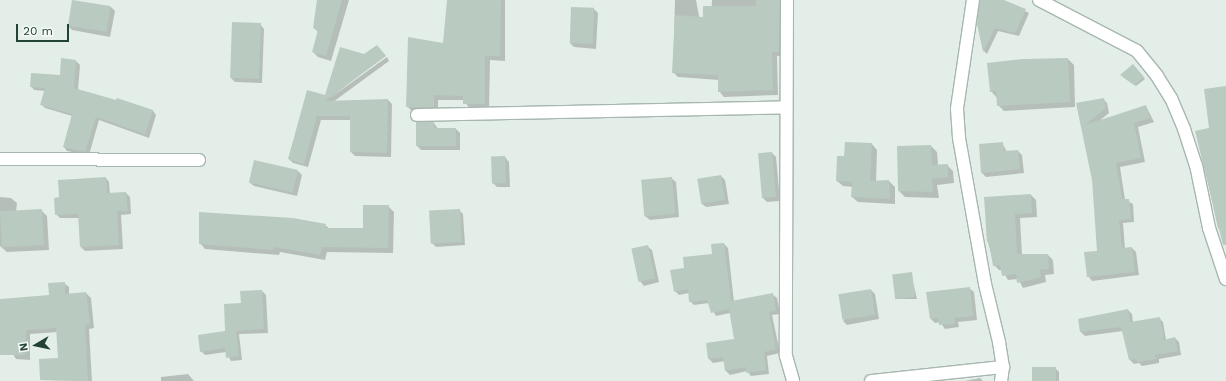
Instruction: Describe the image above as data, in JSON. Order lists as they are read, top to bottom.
{
  "scale_bar": "20 m",
  "north": "left"
}
